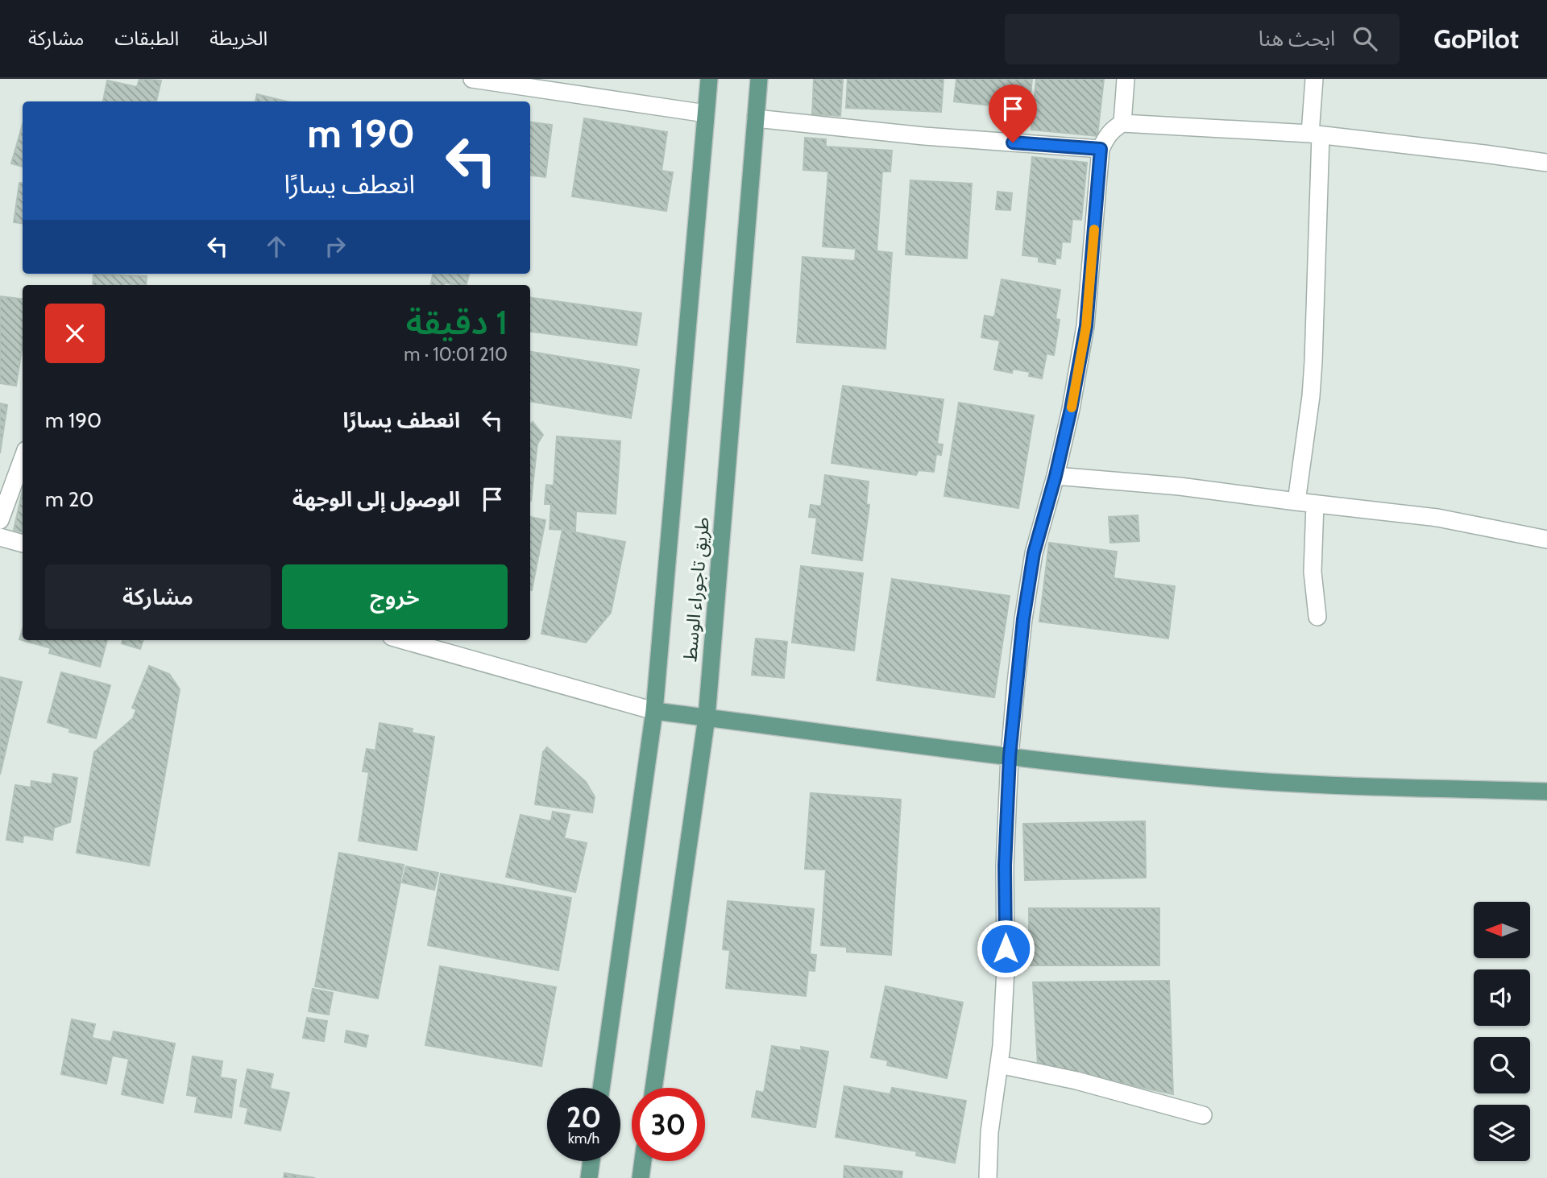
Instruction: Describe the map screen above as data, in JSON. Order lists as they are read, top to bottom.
{
  "streets": {
    "main road": ["طريق تاجوراء الوسط"]
  },
  "north": "left",
  "page": {
    "header": "GoPilot",
    "search": "ابحث هنا",
    "nav": ["الخريطة", "الطبقات", "مشاركة"],
    "turn": ["190 m", "انعطف يسارًا"],
    "heading": ["1 دقيقة", "210 m · 10:01"],
    "list": [
      {
        "name": "انعطف يسارًا",
        "value": "190 m"
      },
      {
        "name": "الوصول إلى الوجهة",
        "value": "20 m"
      }
    ],
    "buttons": ["خروج", "مشاركة"],
    "speed": "20 km/h",
    "limit": "30"
  }
}
